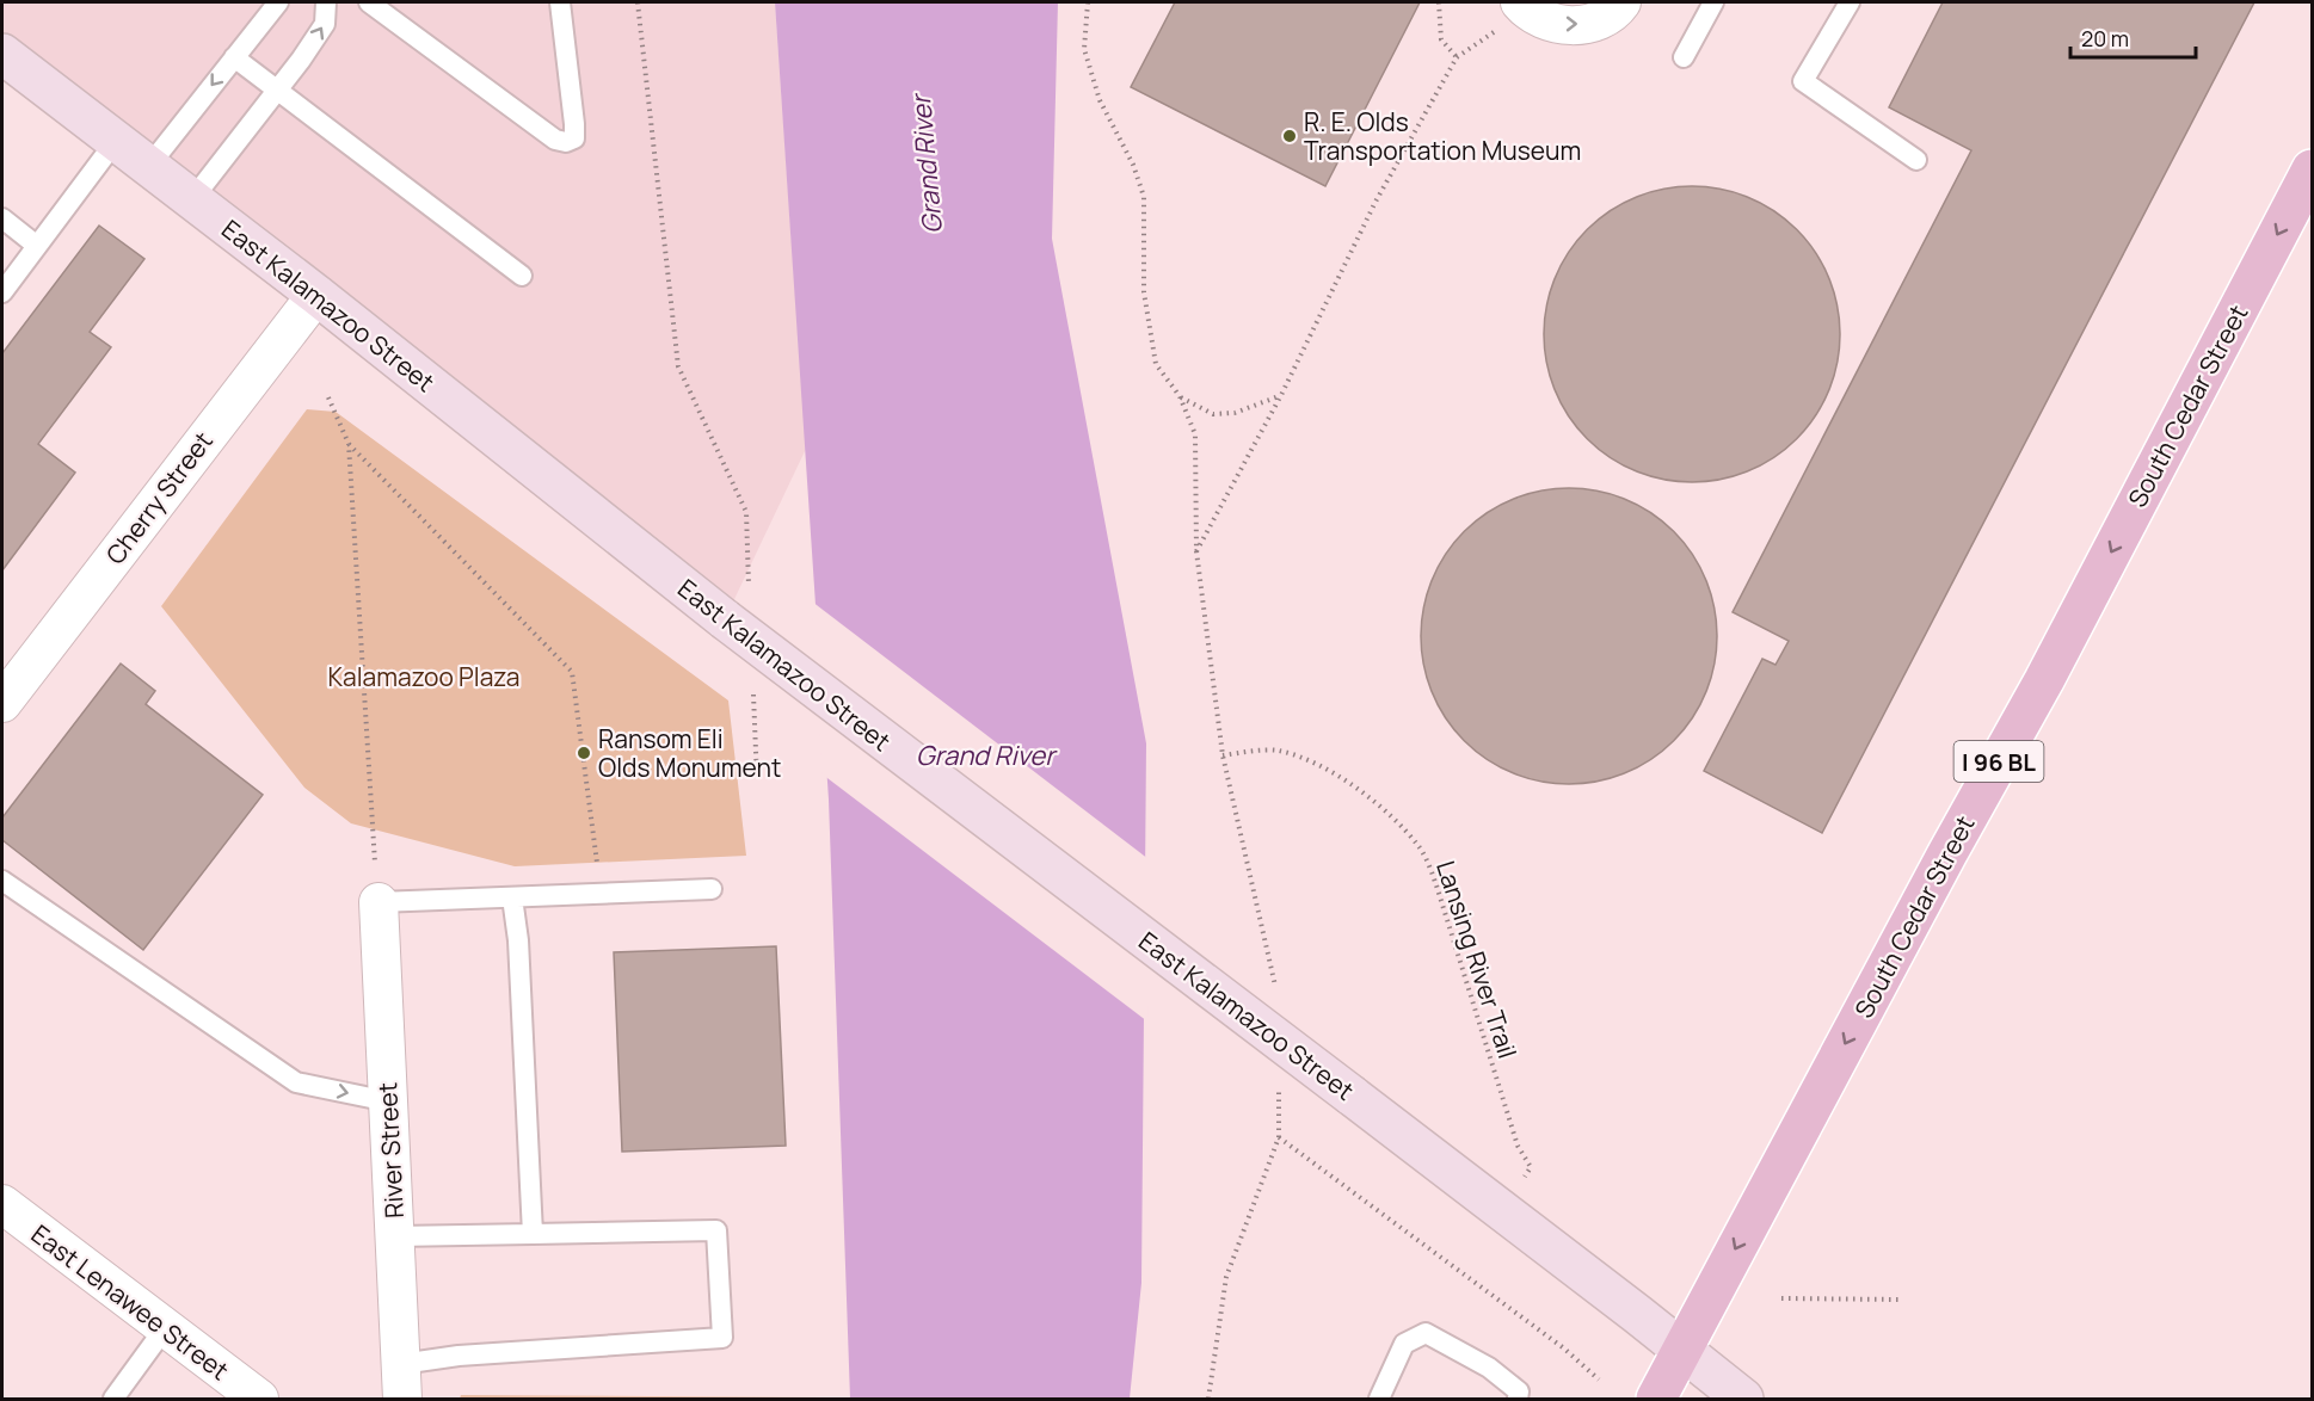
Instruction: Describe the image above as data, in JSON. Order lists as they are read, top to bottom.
{
  "streets": {
    "main road": ["South Cedar Street", "I 96 BL"],
    "street": [
      "East Kalamazoo Street",
      "Cherry Street",
      "River Street",
      "East Lenawee Street"
    ],
    "path": ["Lansing River Trail"]
  },
  "crossings": [
    ["East Kalamazoo Street", "South Cedar Street"],
    ["East Kalamazoo Street", "Cherry Street"],
    ["East Kalamazoo Street", "Lansing River Trail"]
  ],
  "one_way": ["South Cedar Street"],
  "water": ["Grand River"],
  "parks": ["Kalamazoo Plaza"],
  "places": ["R. E. Olds Transportation Museum", "Ransom Eli Olds Monument"],
  "scale_bar": "20 m"
}
